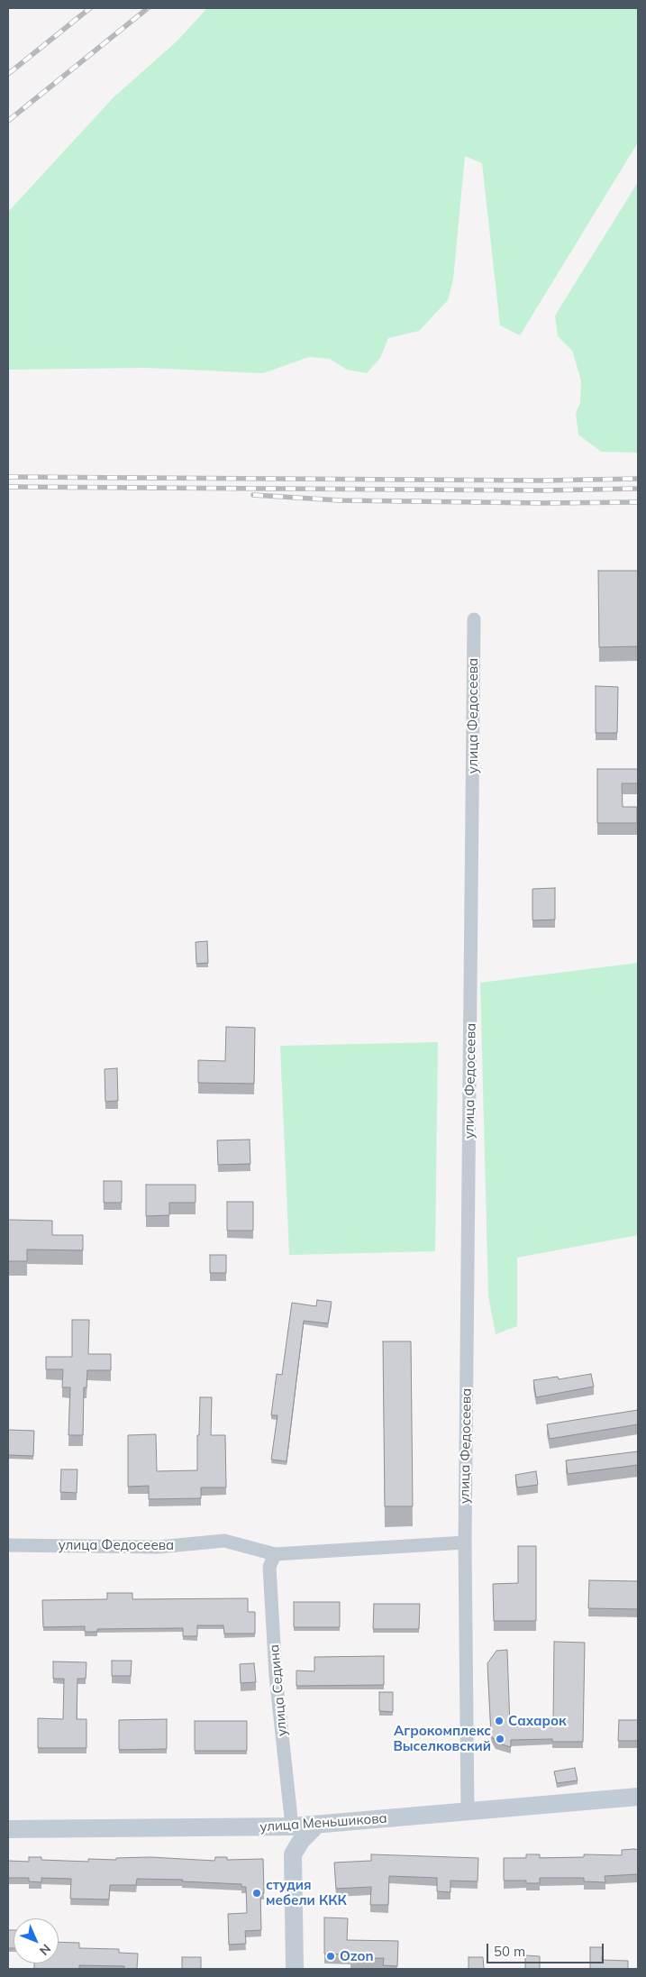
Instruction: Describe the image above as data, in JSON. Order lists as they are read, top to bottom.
{
  "streets": {
    "main road": ["улица Меньшикова"],
    "street": ["улица Федосеева", "улица Седина"]
  },
  "crossings": [
    ["улица Федосеева", "улица Седина"],
    ["улица Федосеева", "улица Меньшикова"],
    ["улица Седина", "улица Меньшикова"]
  ],
  "places": [
    "Сахарок",
    "Агрокомплекс Выселковский",
    "студия мебели ККК",
    "Ozon"
  ],
  "scale_bar": "50 m",
  "north": "bottom right"
}
